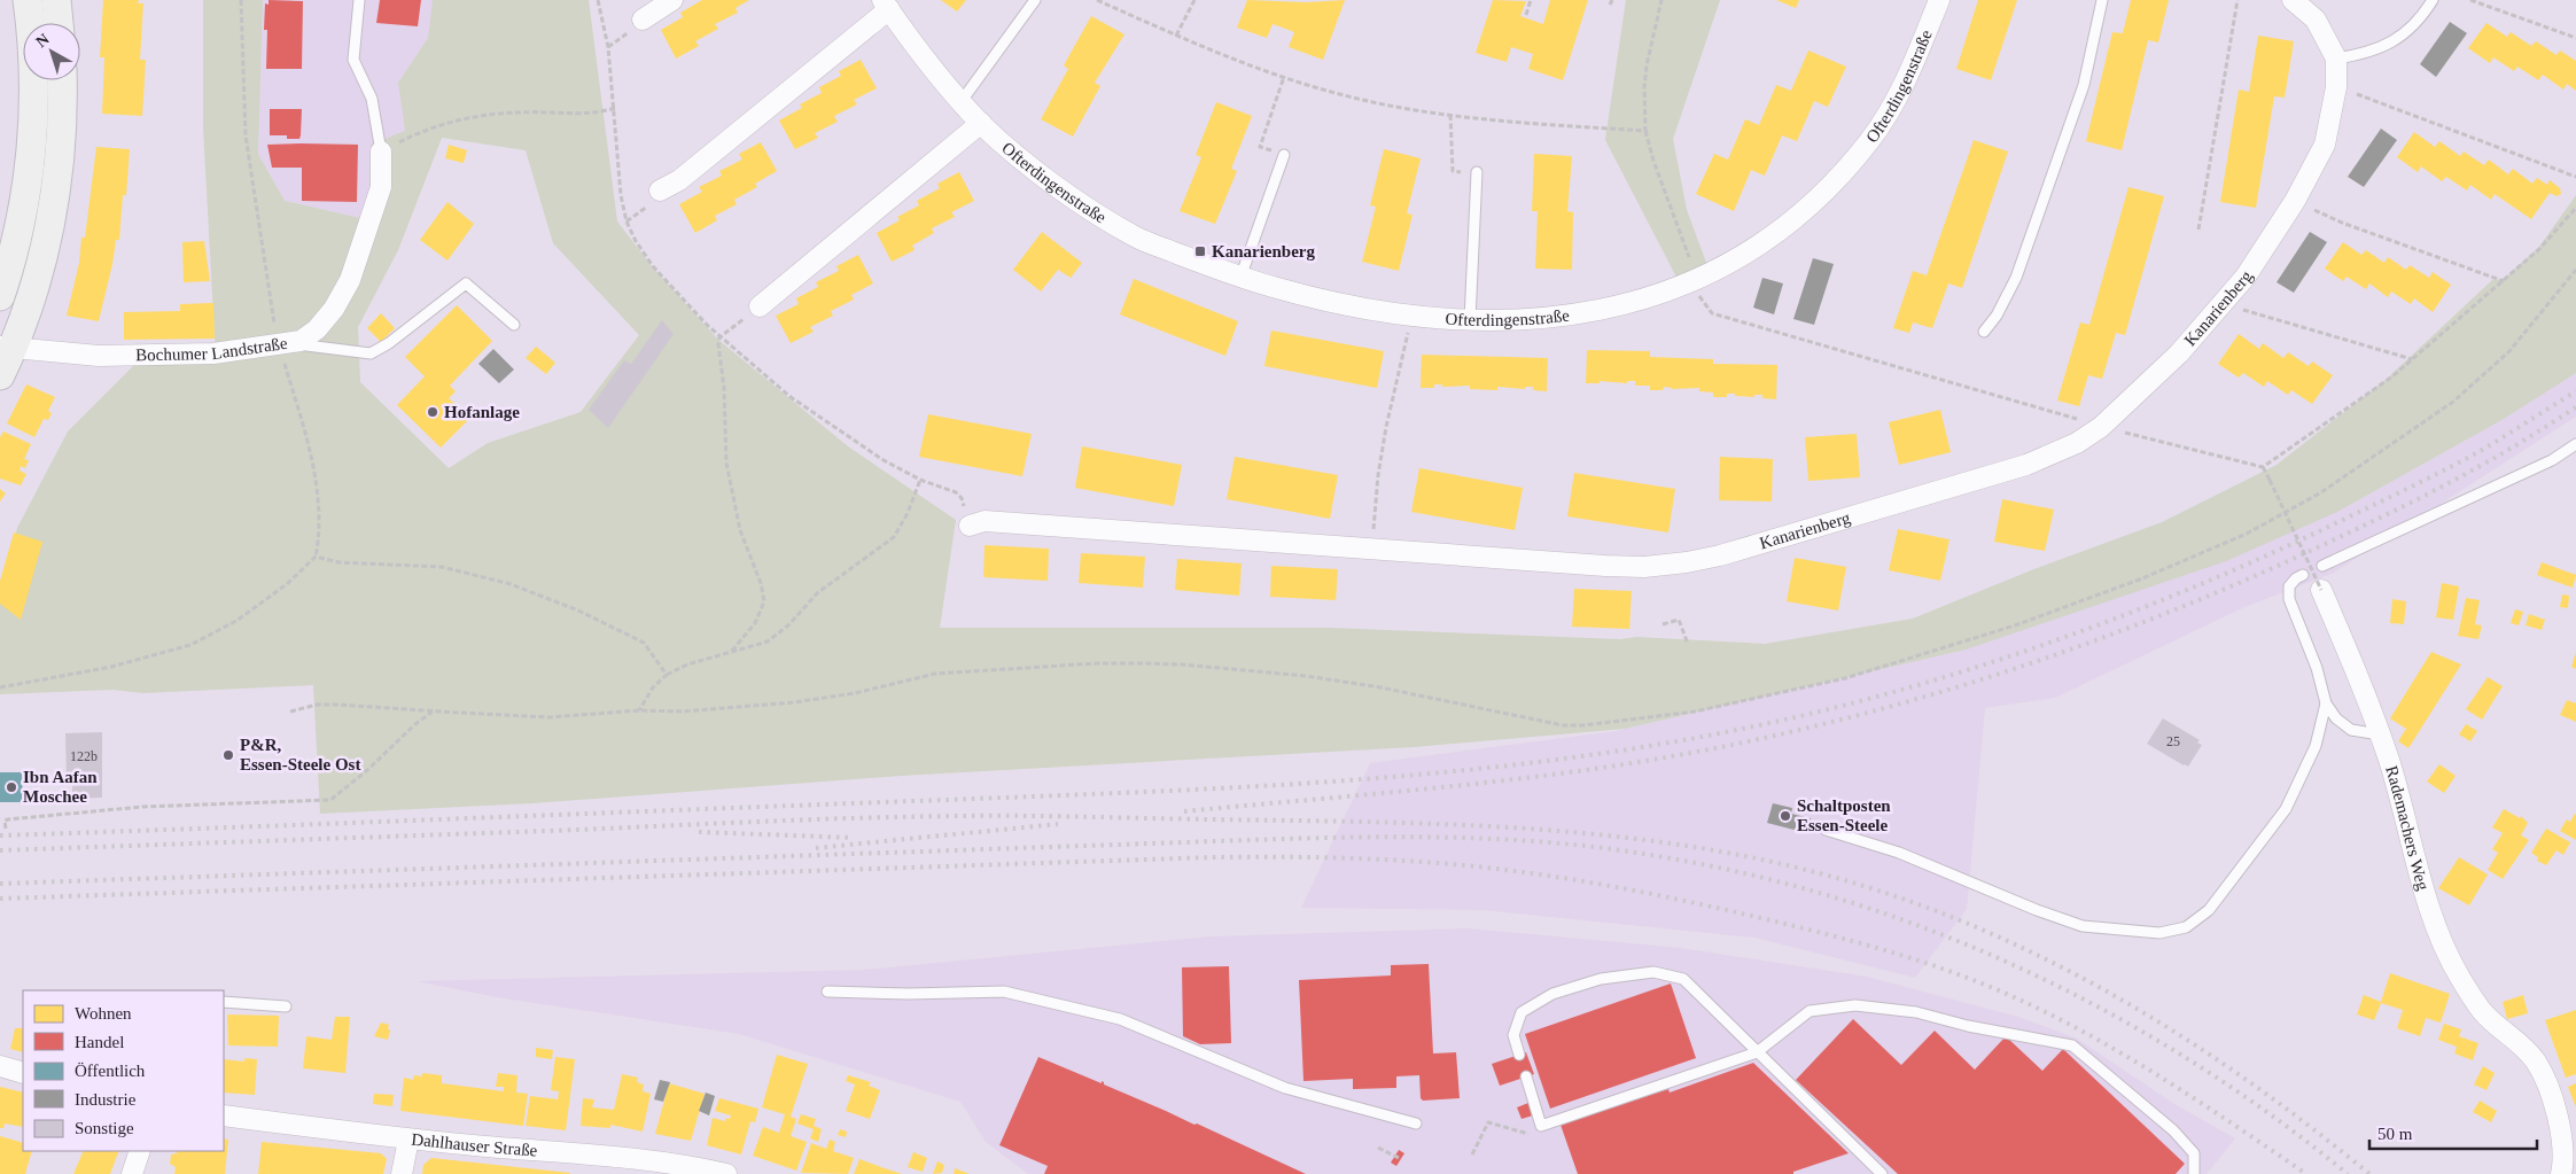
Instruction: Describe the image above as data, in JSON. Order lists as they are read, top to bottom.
{
  "streets": {
    "street": [
      "Ofterdingenstraße",
      "Kanarienberg",
      "Bochumer Landstraße",
      "Rademachers Weg",
      "Dahlhauser Straße"
    ]
  },
  "places": {
    "transit": ["Kanarienberg"],
    "other": [
      "Hofanlage",
      "P&R, Essen-Steele Ost",
      "Ibn Aafan Moschee",
      "Schaltposten Essen-Steele"
    ]
  },
  "house_numbers": ["25", "122b"],
  "legend": [
    "Wohnen",
    "Handel",
    "Öffentlich",
    "Industrie",
    "Sonstige"
  ],
  "scale_bar": "50 m",
  "north": "top left"
}
